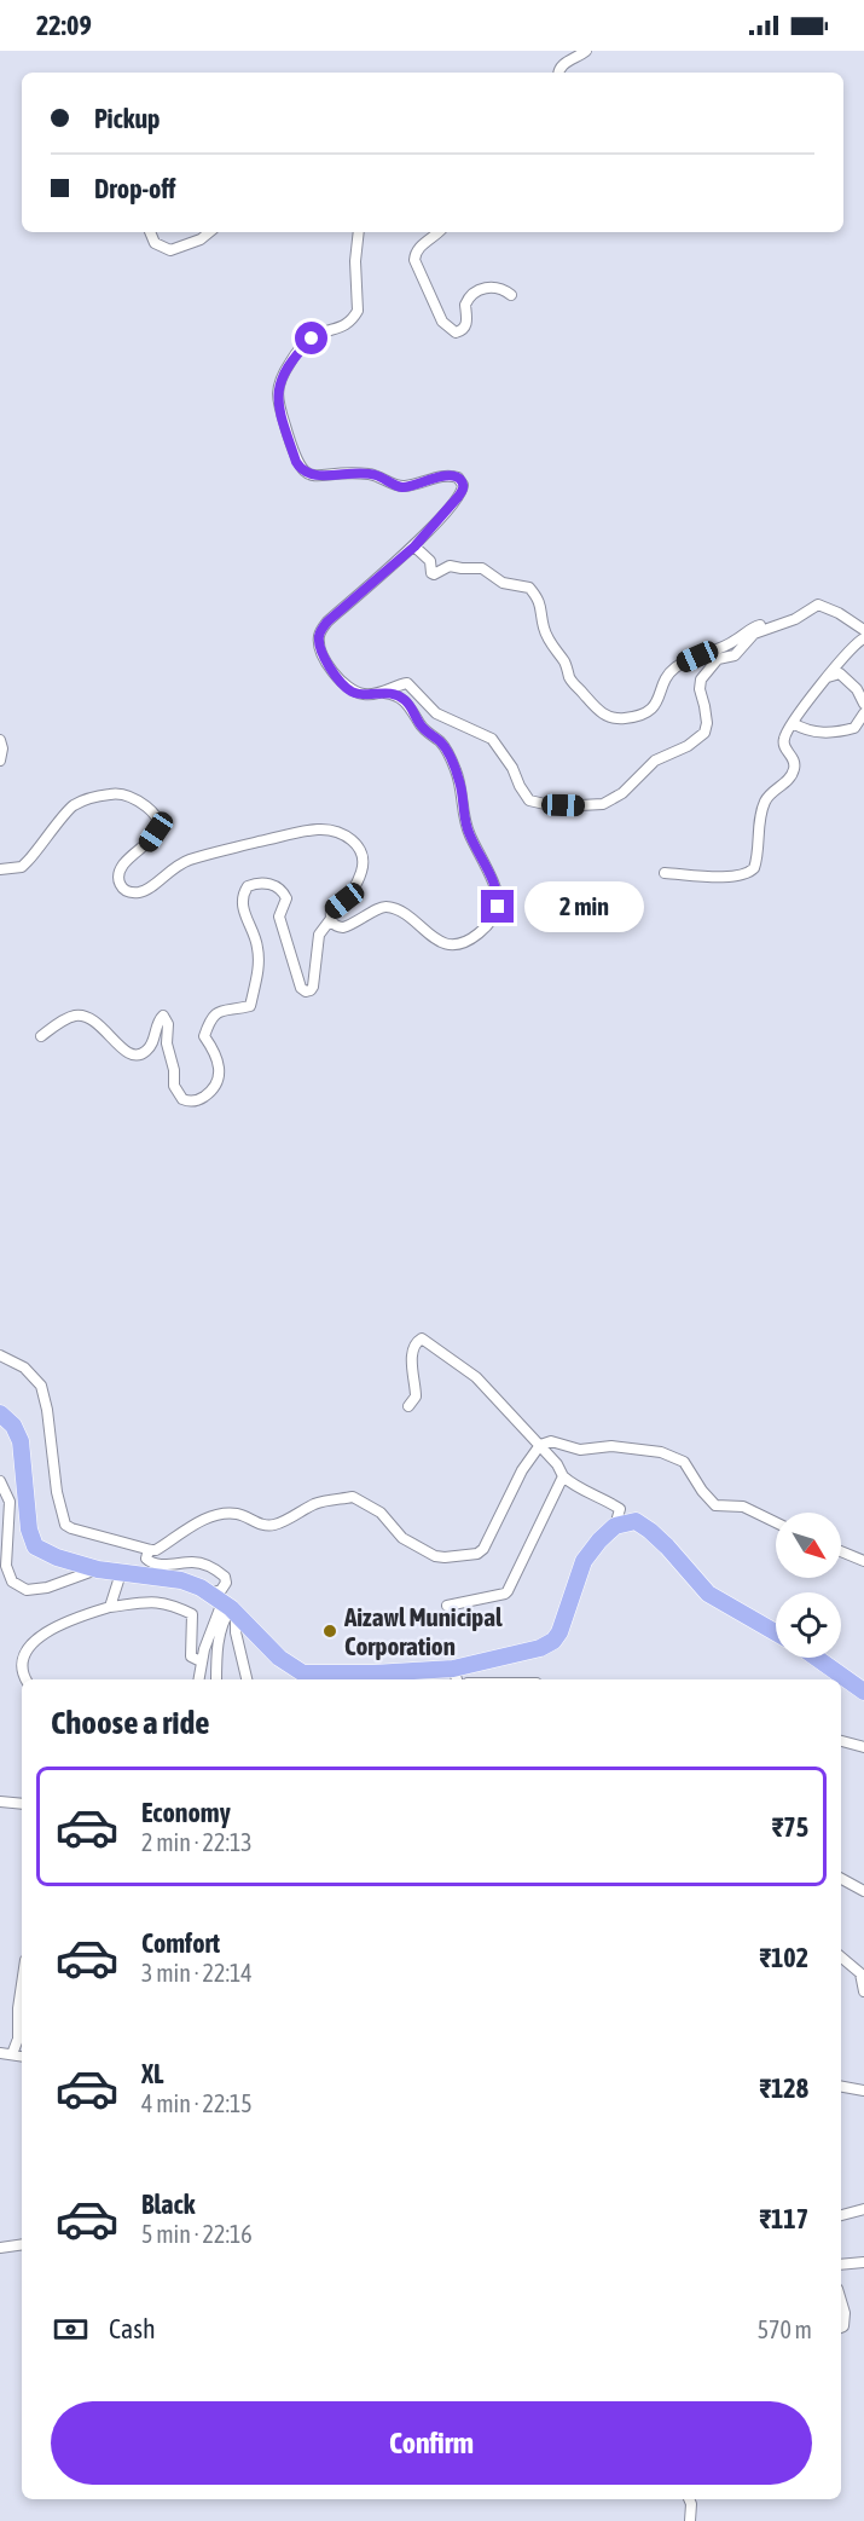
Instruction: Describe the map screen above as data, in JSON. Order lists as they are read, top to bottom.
{
  "places": ["Aizawl Municipal Corporation"],
  "north": "bottom right",
  "page": {
    "status": "22:09",
    "banner": ["Pickup", "Drop-off"],
    "bubble": "2 min",
    "heading": "Choose a ride",
    "list": [
      {
        "name": "Economy",
        "note": "2 min · 22:13",
        "value": "₹75"
      },
      {
        "name": "Comfort",
        "note": "3 min · 22:14",
        "value": "₹102"
      },
      {
        "name": "XL",
        "note": "4 min · 22:15",
        "value": "₹128"
      },
      {
        "name": "Black",
        "note": "5 min · 22:16",
        "value": "₹117"
      }
    ],
    "pay": ["Cash", "570 m"],
    "buttons": "Confirm"
  }
}
